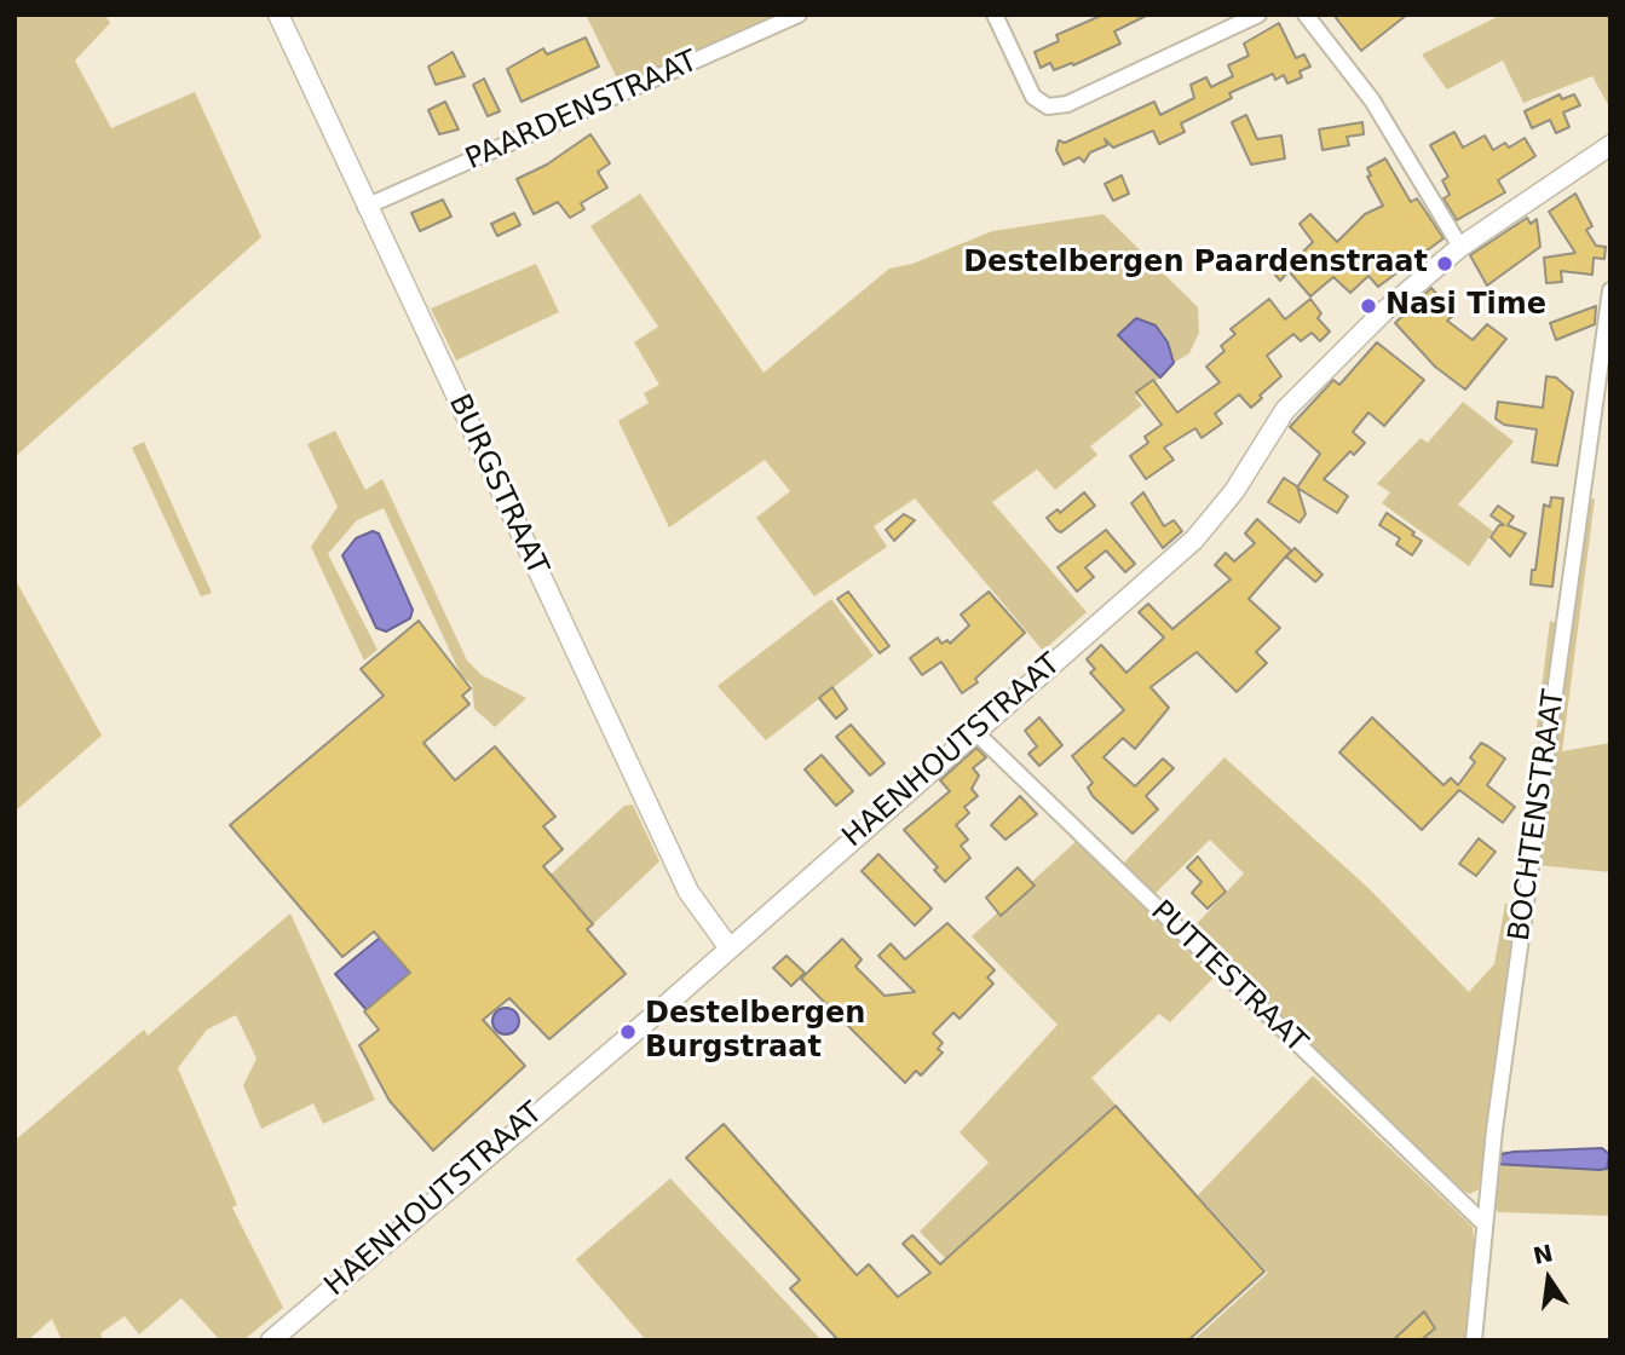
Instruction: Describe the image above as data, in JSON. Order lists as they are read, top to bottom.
{
  "streets": {
    "street": [
      "PAARDENSTRAAT",
      "BURGSTRAAT",
      "HAENHOUTSTRAAT",
      "BOCHTENSTRAAT",
      "PUTTESTRAAT"
    ]
  },
  "crossings": [
    ["PAARDENSTRAAT", "BURGSTRAAT"],
    ["BURGSTRAAT", "HAENHOUTSTRAAT"],
    ["HAENHOUTSTRAAT", "PUTTESTRAAT"],
    ["BOCHTENSTRAAT", "PUTTESTRAAT"]
  ],
  "places": ["Destelbergen Paardenstraat", "Nasi Time", "Destelbergen Burgstraat"],
  "north": "top"
}
